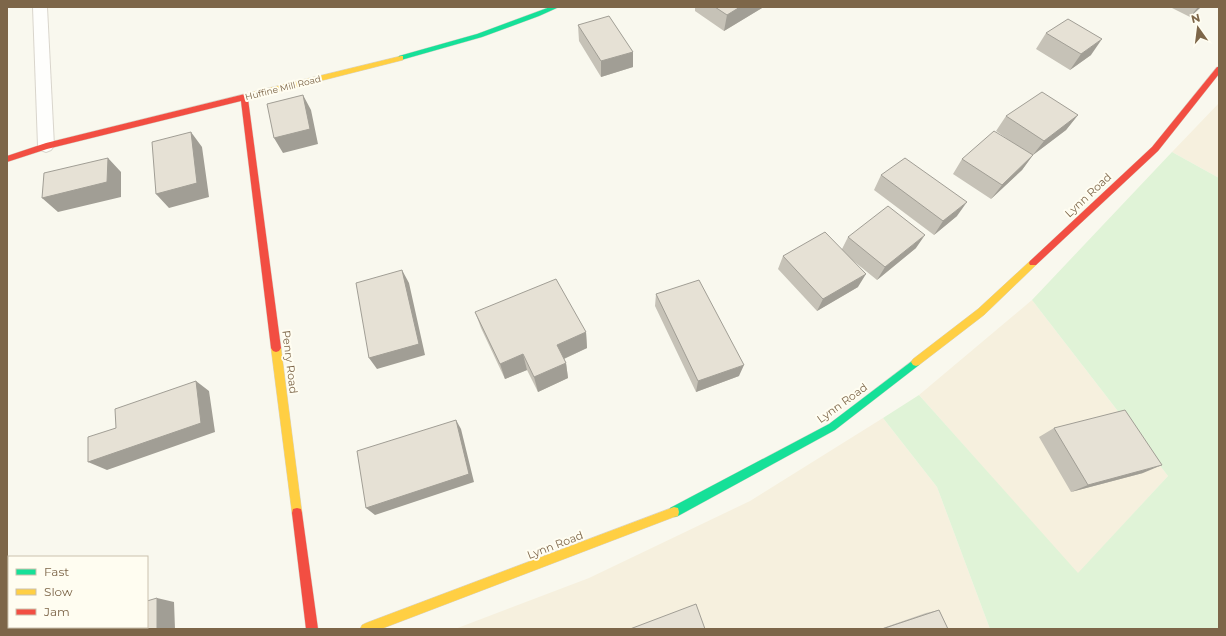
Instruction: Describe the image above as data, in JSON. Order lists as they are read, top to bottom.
{
  "streets": {
    "street": ["Huffine Mill Road", "Lynn Road", "Penry Road"]
  },
  "crossings": [
    ["Huffine Mill Road", "Penry Road"]
  ],
  "legend": ["Fast", "Slow", "Jam"],
  "north": "top"
}
